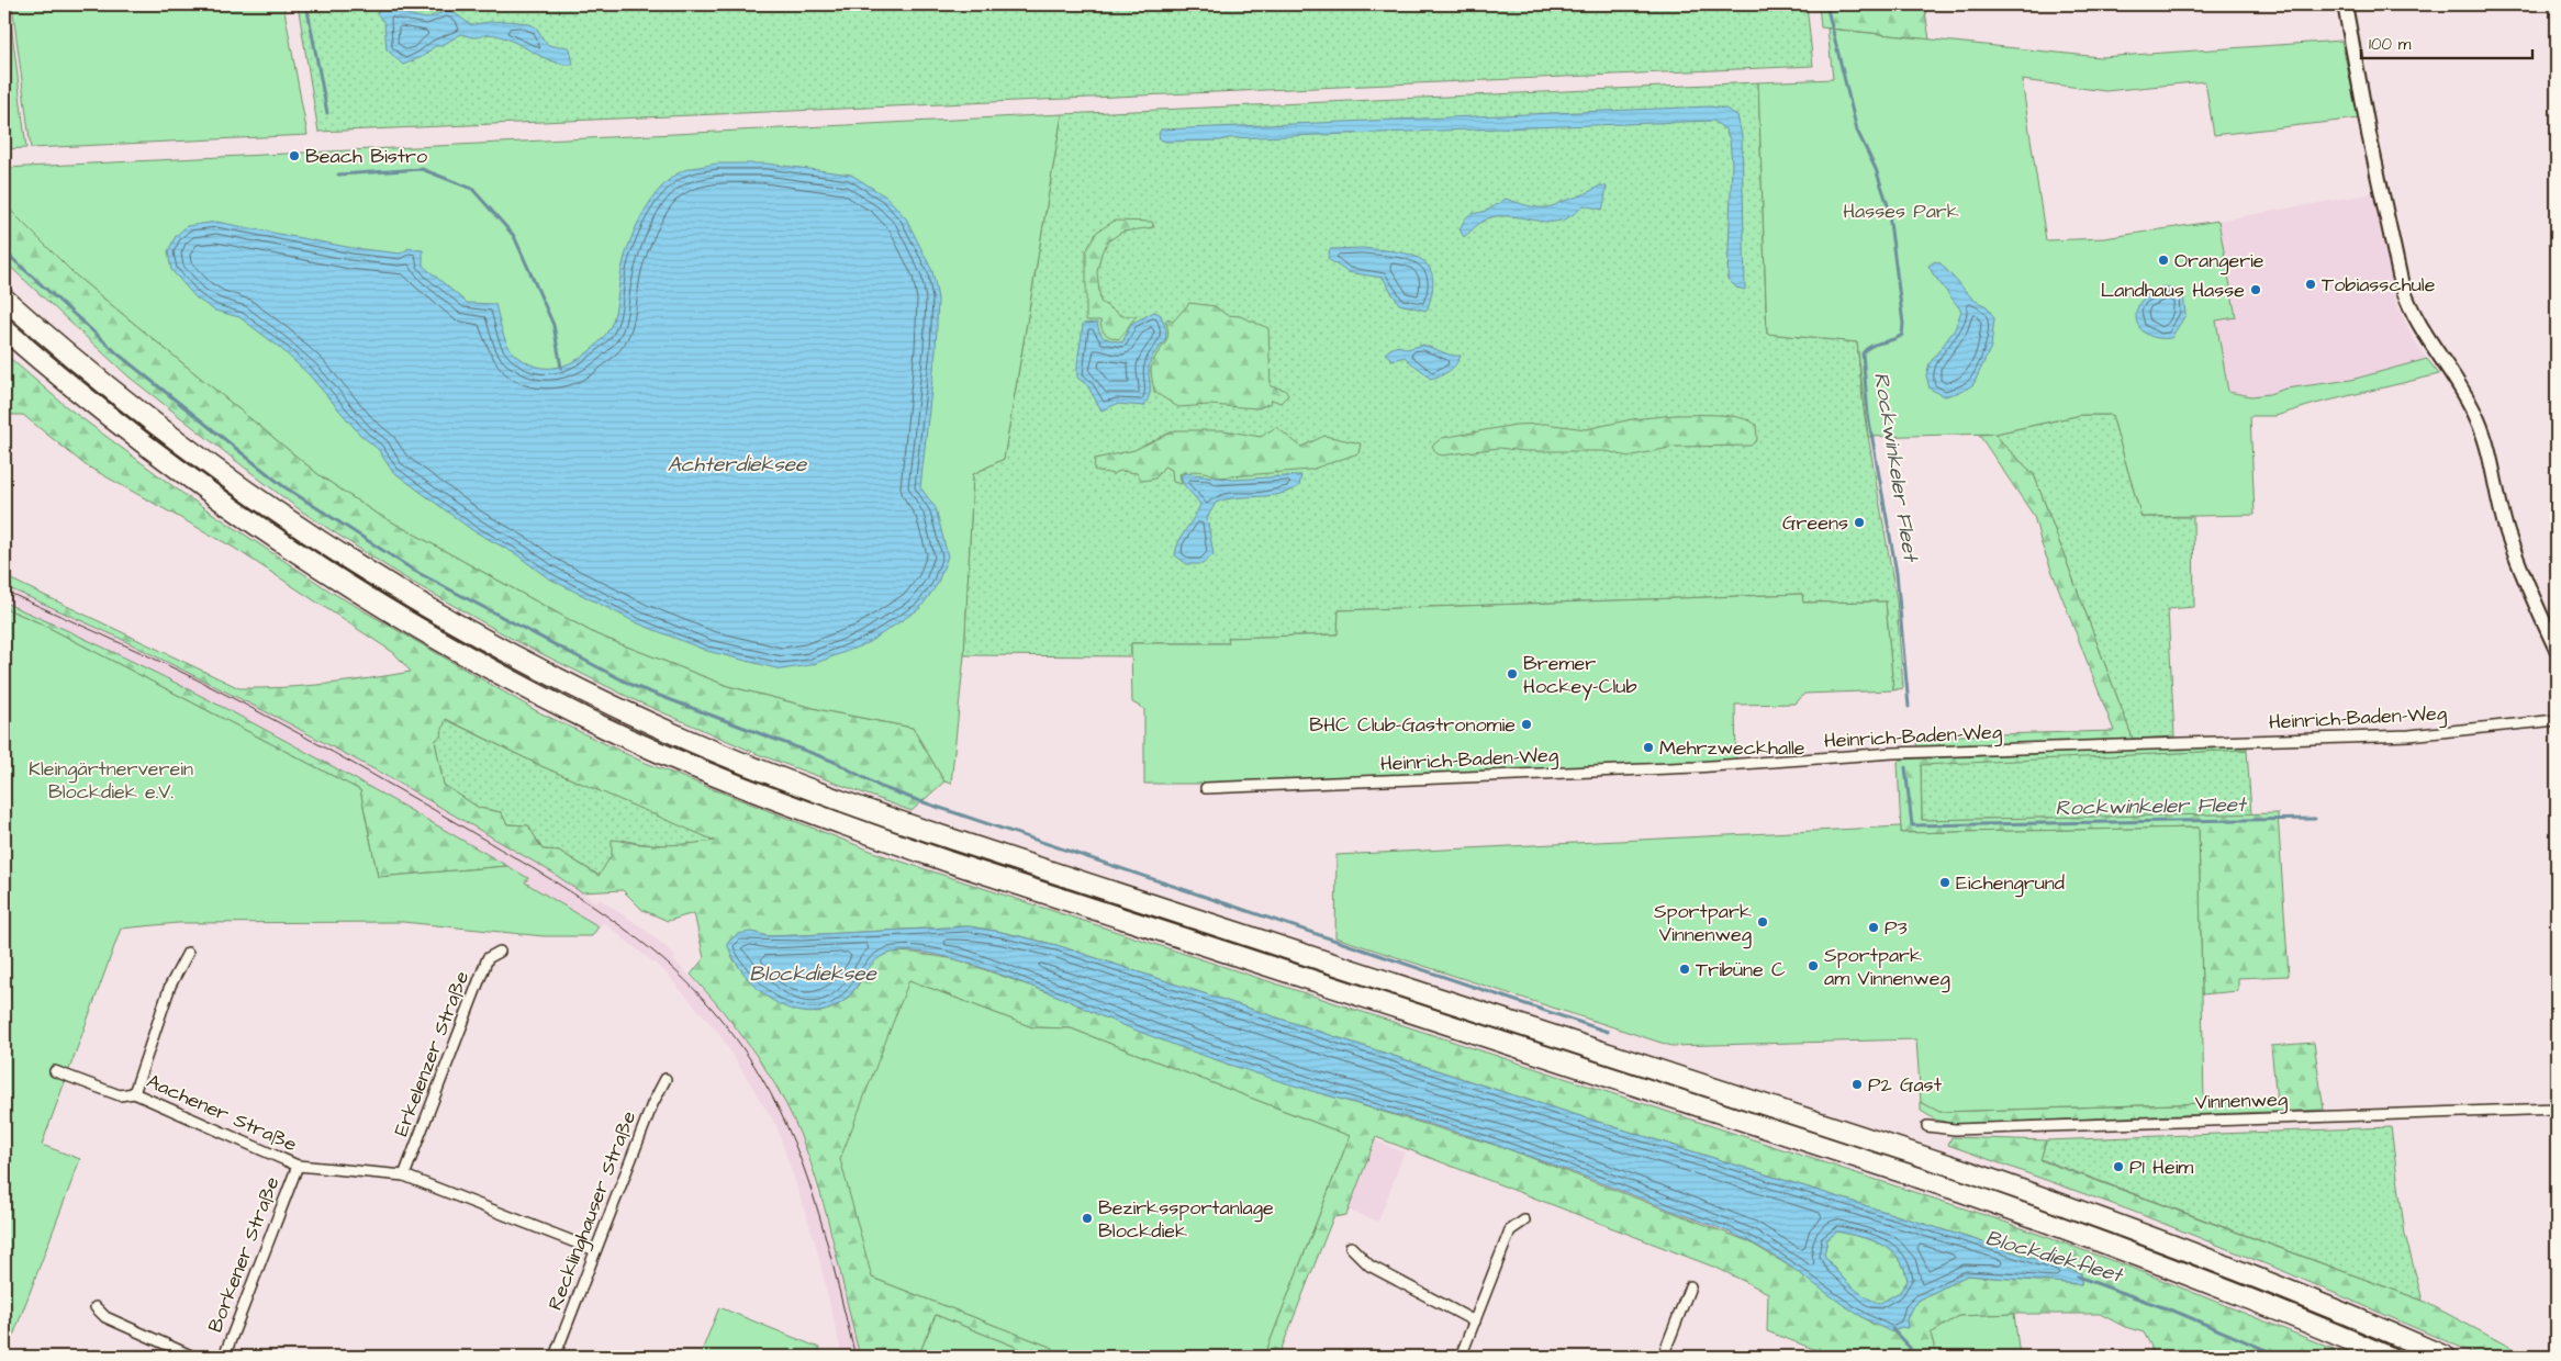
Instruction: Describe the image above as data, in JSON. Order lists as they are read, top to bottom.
{
  "streets": {
    "street": [
      "Heinrich-Baden-Weg",
      "Erkelenzer Straße",
      "Vinnenweg",
      "Aachener Straße",
      "Recklinghauser Straße",
      "Borkener Straße"
    ]
  },
  "crossings": [
    ["Erkelenzer Straße", "Aachener Straße"],
    ["Aachener Straße", "Recklinghauser Straße"],
    ["Aachener Straße", "Borkener Straße"]
  ],
  "water": [
    "Achterdieksee",
    "Rockwinkeler Fleet",
    "Blockdieksee",
    "Blockdiekfleet"
  ],
  "parks": ["Hasses Park", "Kleingärtnerverein Blockdiek e.V."],
  "places": [
    "Beach Bistro",
    "Orangerie",
    "Tobiasschule",
    "Landhaus Hasse",
    "Greens",
    "Bremer Hockey-Club",
    "BHC Club-Gastronomie",
    "Mehrzweckhalle",
    "Eichengrund",
    "Sportpark Vinnenweg",
    "P3",
    "Sportpark am Vinnenweg",
    "Tribüne C",
    "P2 Gast",
    "P1 Heim",
    "Bezirkssportanlage Blockdiek"
  ],
  "scale_bar": "100 m"
}
